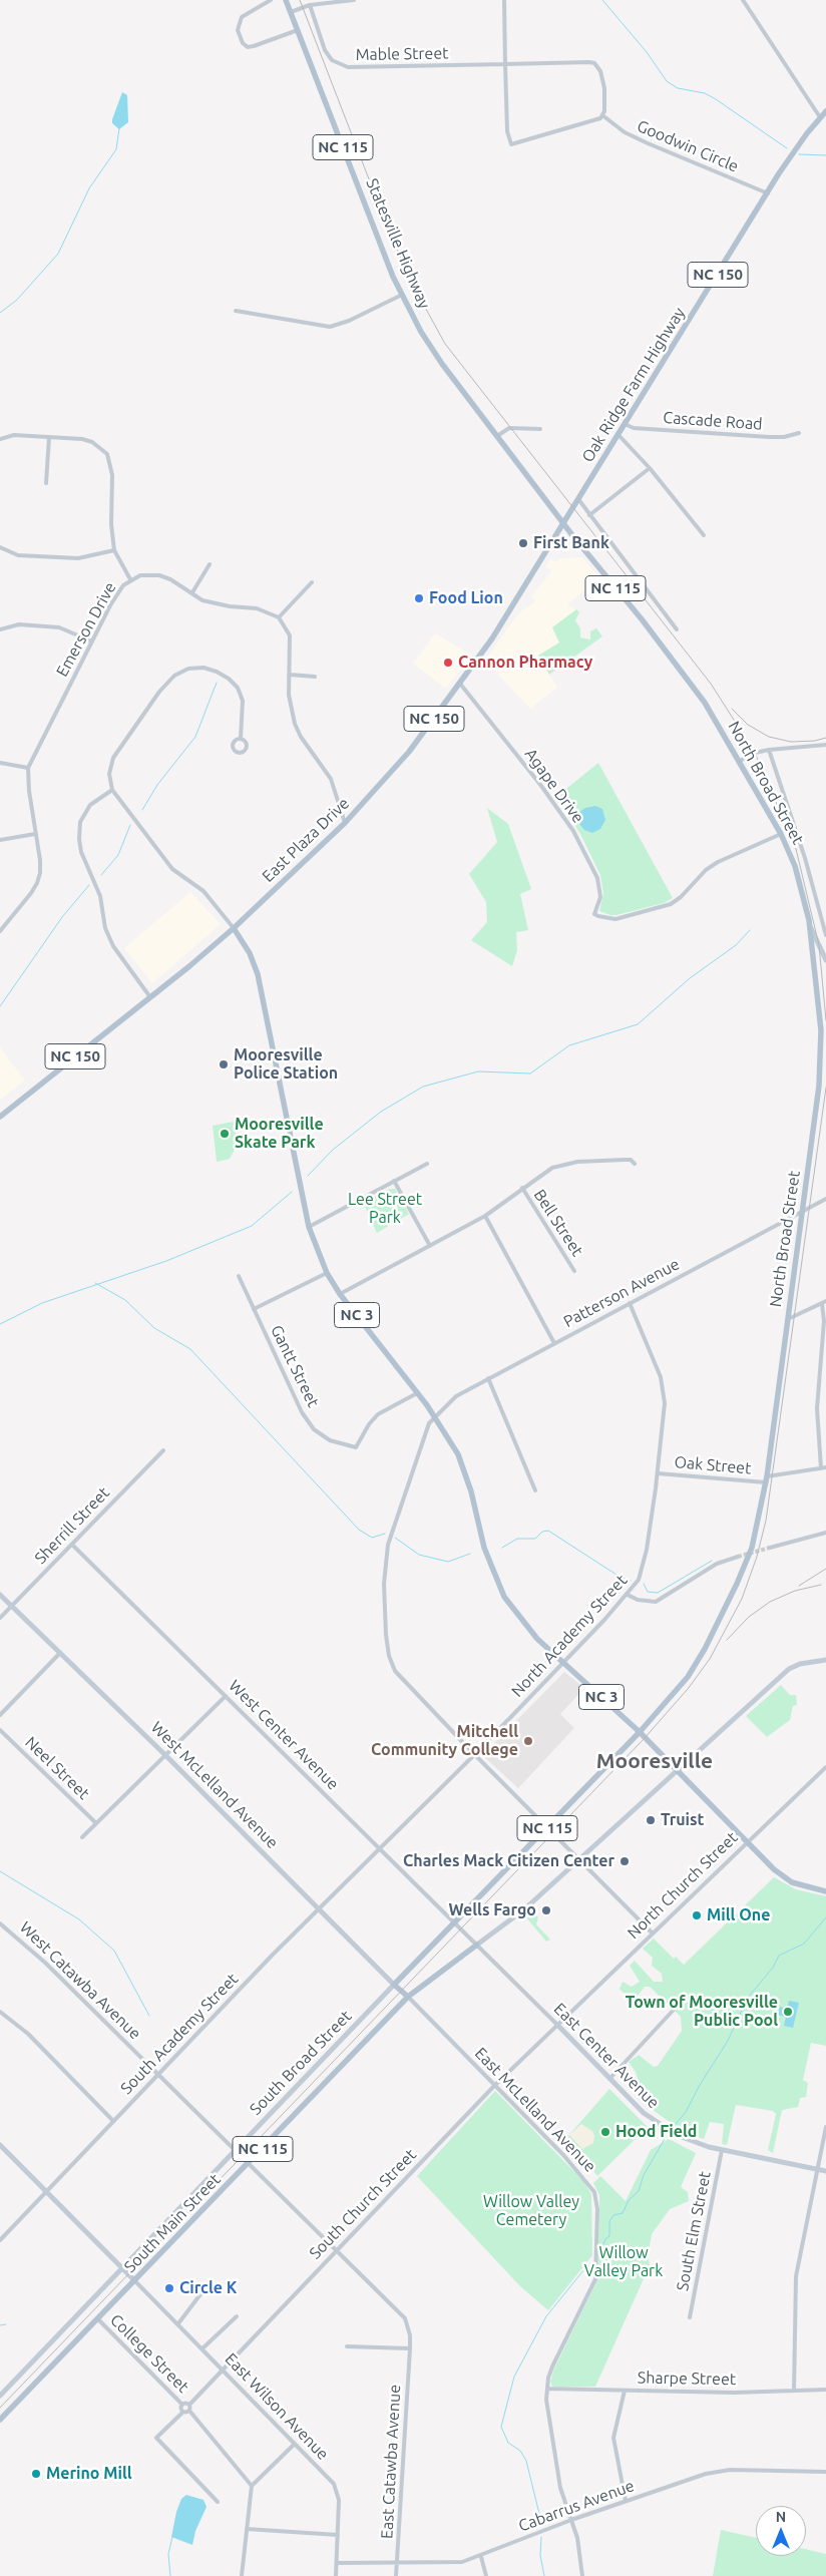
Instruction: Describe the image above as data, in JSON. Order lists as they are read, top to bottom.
{
  "streets": {
    "main road": [
      "NC 115",
      "Statesville Highway",
      "NC 150",
      "Oak Ridge Farm Highway",
      "North Broad Street",
      "East Plaza Drive",
      "NC 3",
      "West McLelland Avenue",
      "South Broad Street",
      "South Main Street"
    ],
    "street": [
      "Mable Street",
      "Goodwin Circle",
      "Cascade Road",
      "Emerson Drive",
      "Agape Drive",
      "Bell Street",
      "Patterson Avenue",
      "Gantt Street",
      "Oak Street",
      "Sherrill Street",
      "North Academy Street",
      "West Center Avenue",
      "Neel Street",
      "North Church Street",
      "West Catawba Avenue",
      "South Academy Street",
      "East Center Avenue",
      "East McLelland Avenue",
      "South Church Street",
      "South Elm Street",
      "College Street",
      "Sharpe Street",
      "East Wilson Avenue",
      "East Catawba Avenue",
      "Cabarrus Avenue"
    ]
  },
  "crossings": [
    ["Goodwin Circle", "Oak Ridge Farm Highway"],
    ["Statesville Highway", "Oak Ridge Farm Highway"],
    ["Statesville Highway", "North Broad Street"],
    ["Statesville Highway", "East Plaza Drive"],
    ["Oak Ridge Farm Highway", "Cascade Road"],
    ["Oak Ridge Farm Highway", "North Broad Street"],
    ["Oak Ridge Farm Highway", "East Plaza Drive"],
    ["North Broad Street", "Agape Drive"],
    ["North Broad Street", "East Plaza Drive"],
    ["North Broad Street", "Patterson Avenue"],
    ["North Broad Street", "NC 3"],
    ["North Broad Street", "Oak Street"],
    ["North Broad Street", "West Center Avenue"],
    ["North Broad Street", "South Broad Street"],
    ["Agape Drive", "East Plaza Drive"],
    ["East Plaza Drive", "NC 3"],
    ["Bell Street", "NC 3"],
    ["Patterson Avenue", "NC 3"],
    ["Patterson Avenue", "North Academy Street"],
    ["Patterson Avenue", "North Church Street"],
    ["NC 3", "Gantt Street"],
    ["NC 3", "North Academy Street"],
    ["NC 3", "North Church Street"],
    ["Oak Street", "North Academy Street"],
    ["Sherrill Street", "West Center Avenue"],
    ["Sherrill Street", "West McLelland Avenue"],
    ["North Academy Street", "West Center Avenue"],
    ["North Academy Street", "South Academy Street"],
    ["West Center Avenue", "South Academy Street"],
    ["West Center Avenue", "East Center Avenue"],
    ["West Center Avenue", "South Broad Street"],
    ["West Center Avenue", "South Main Street"],
    ["West McLelland Avenue", "South Academy Street"],
    ["West McLelland Avenue", "South Broad Street"],
    ["West McLelland Avenue", "East McLelland Avenue"],
    ["West McLelland Avenue", "South Main Street"],
    ["North Church Street", "East Center Avenue"],
    ["North Church Street", "South Church Street"],
    ["West Catawba Avenue", "South Academy Street"],
    ["West Catawba Avenue", "South Broad Street"],
    ["West Catawba Avenue", "South Main Street"],
    ["West Catawba Avenue", "East Catawba Avenue"],
    ["East Center Avenue", "South Church Street"],
    ["East Center Avenue", "South Main Street"],
    ["East Center Avenue", "South Elm Street"],
    ["East McLelland Avenue", "South Church Street"],
    ["East McLelland Avenue", "South Main Street"],
    ["East McLelland Avenue", "Sharpe Street"],
    ["East McLelland Avenue", "Cabarrus Avenue"],
    ["South Church Street", "East Wilson Avenue"],
    ["South Church Street", "East Catawba Avenue"],
    ["South Main Street", "College Street"],
    ["South Main Street", "East Wilson Avenue"],
    ["South Main Street", "East Catawba Avenue"],
    ["East Wilson Avenue", "Cabarrus Avenue"],
    ["East Catawba Avenue", "Cabarrus Avenue"]
  ],
  "districts": ["Mooresville"],
  "parks": ["Lee Street Park", "Willow Valley Cemetery", "Willow Valley Park"],
  "places": [
    "First Bank",
    "Food Lion",
    "Cannon Pharmacy",
    "Mooresville Police Station",
    "Mooresville Skate Park",
    "Mitchell Community College",
    "Truist",
    "Charles Mack Citizen Center",
    "Wells Fargo",
    "Mill One",
    "Town of Mooresville Public Pool",
    "Hood Field",
    "Circle K",
    "Merino Mill"
  ],
  "north": "top"
}
